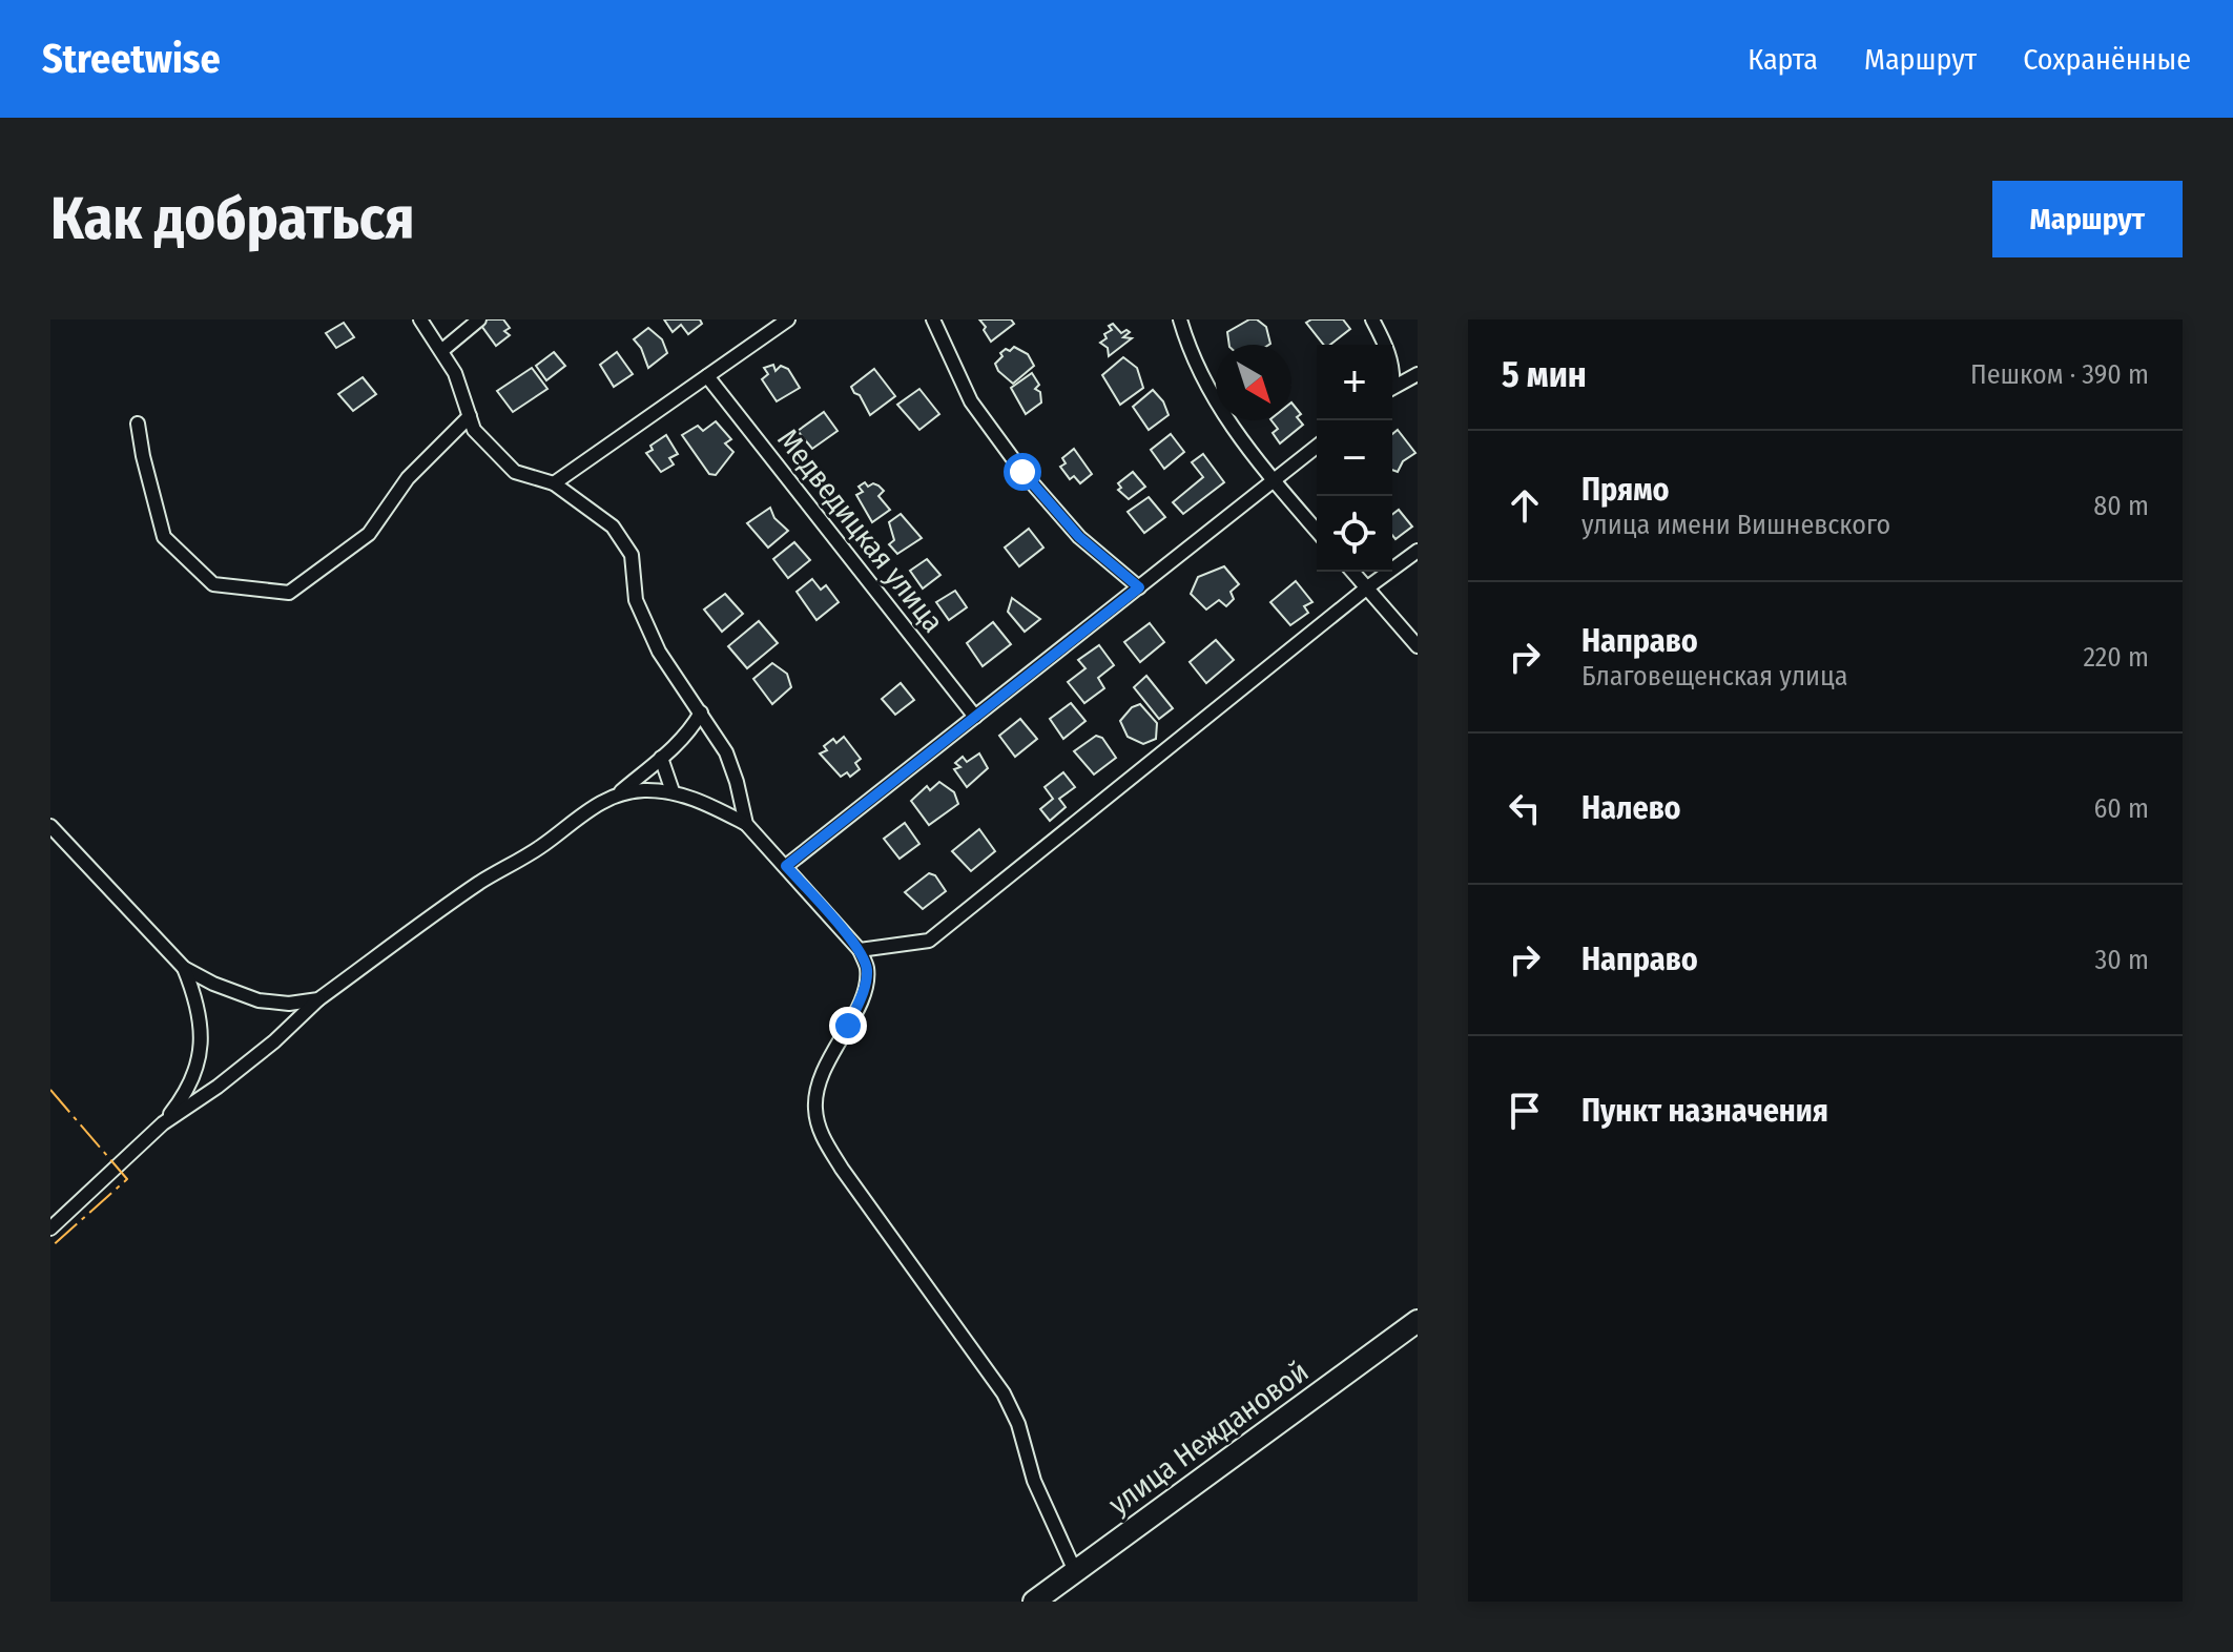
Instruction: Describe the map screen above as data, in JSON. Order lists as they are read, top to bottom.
{
  "streets": {
    "highway": ["улица Неждановой"],
    "street": ["Медведицкая улица"]
  },
  "north": "bottom right",
  "page": {
    "header": "Streetwise",
    "nav": ["Карта", "Маршрут", "Сохранённые"],
    "buttons": "Маршрут",
    "title": "Как добраться",
    "heading": ["5 мин", "Пешком · 390 m"],
    "map_buttons": ["+", "−"],
    "list": [
      ["Прямо", "улица имени Вишневского", "80 m"],
      ["Направо", "Благовещенская улица", "220 m"],
      ["Налево", "60 m"],
      ["Направо", "30 m"],
      "Пункт назначения"
    ]
  }
}
